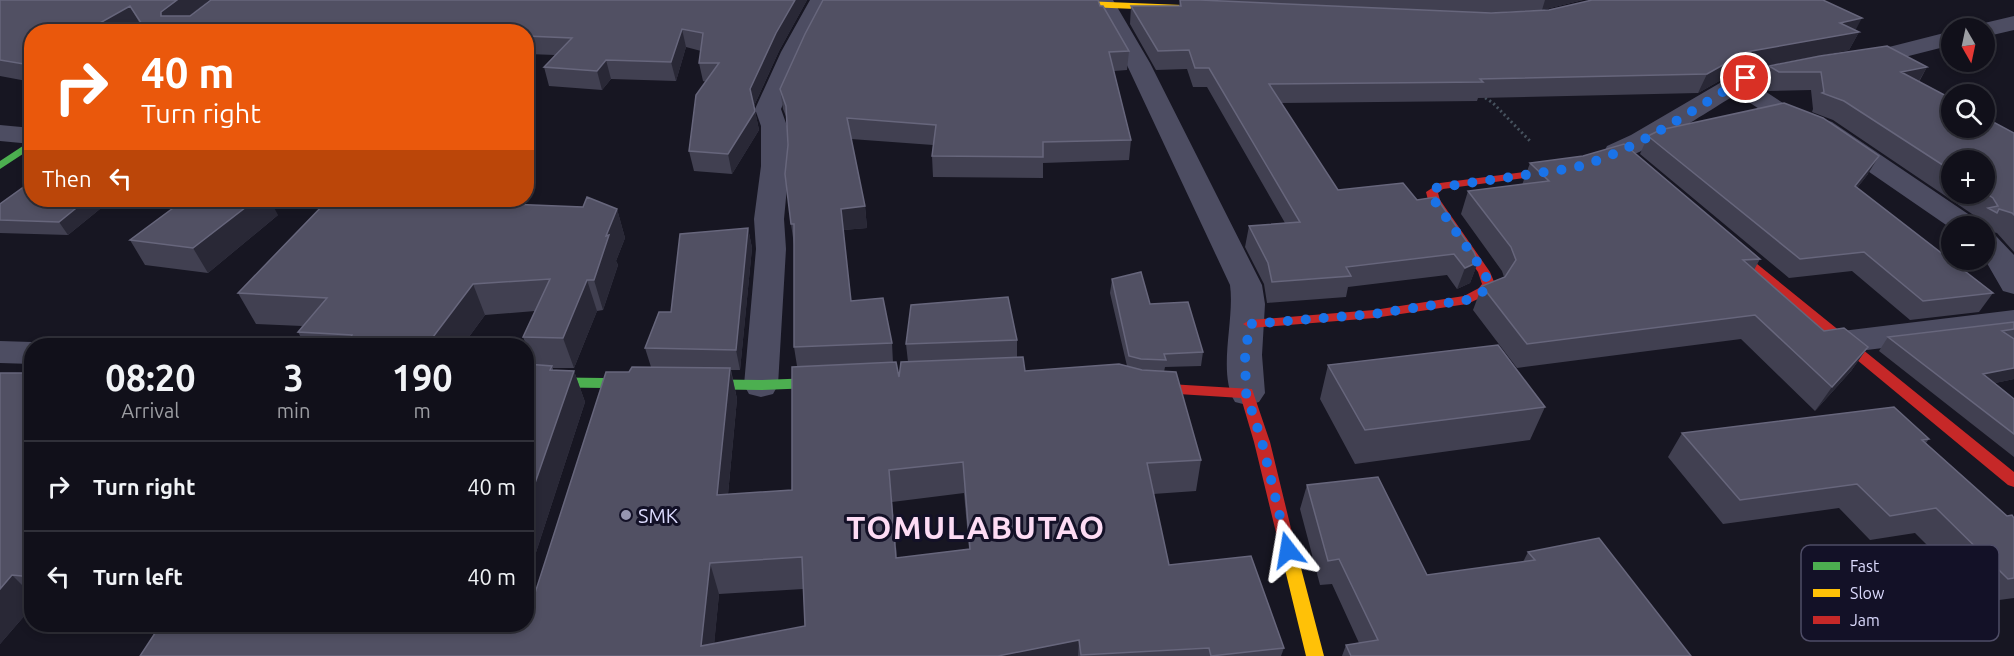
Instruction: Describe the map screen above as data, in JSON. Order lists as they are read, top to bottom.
{
  "districts": ["TOMULABUTAO"],
  "places": ["SMK"],
  "legend": ["Fast", "Slow", "Jam"],
  "north": "bottom",
  "page": {
    "map_buttons": ["+", "−"],
    "turn": ["40 m", "Turn right"],
    "then": "Then",
    "eta": [
      "08:20",
      "Arrival",
      "3",
      "min",
      "190",
      "m"
    ],
    "list": [
      {
        "name": "Turn right",
        "value": "40 m"
      },
      {
        "name": "Turn left",
        "value": "40 m"
      }
    ]
  }
}
